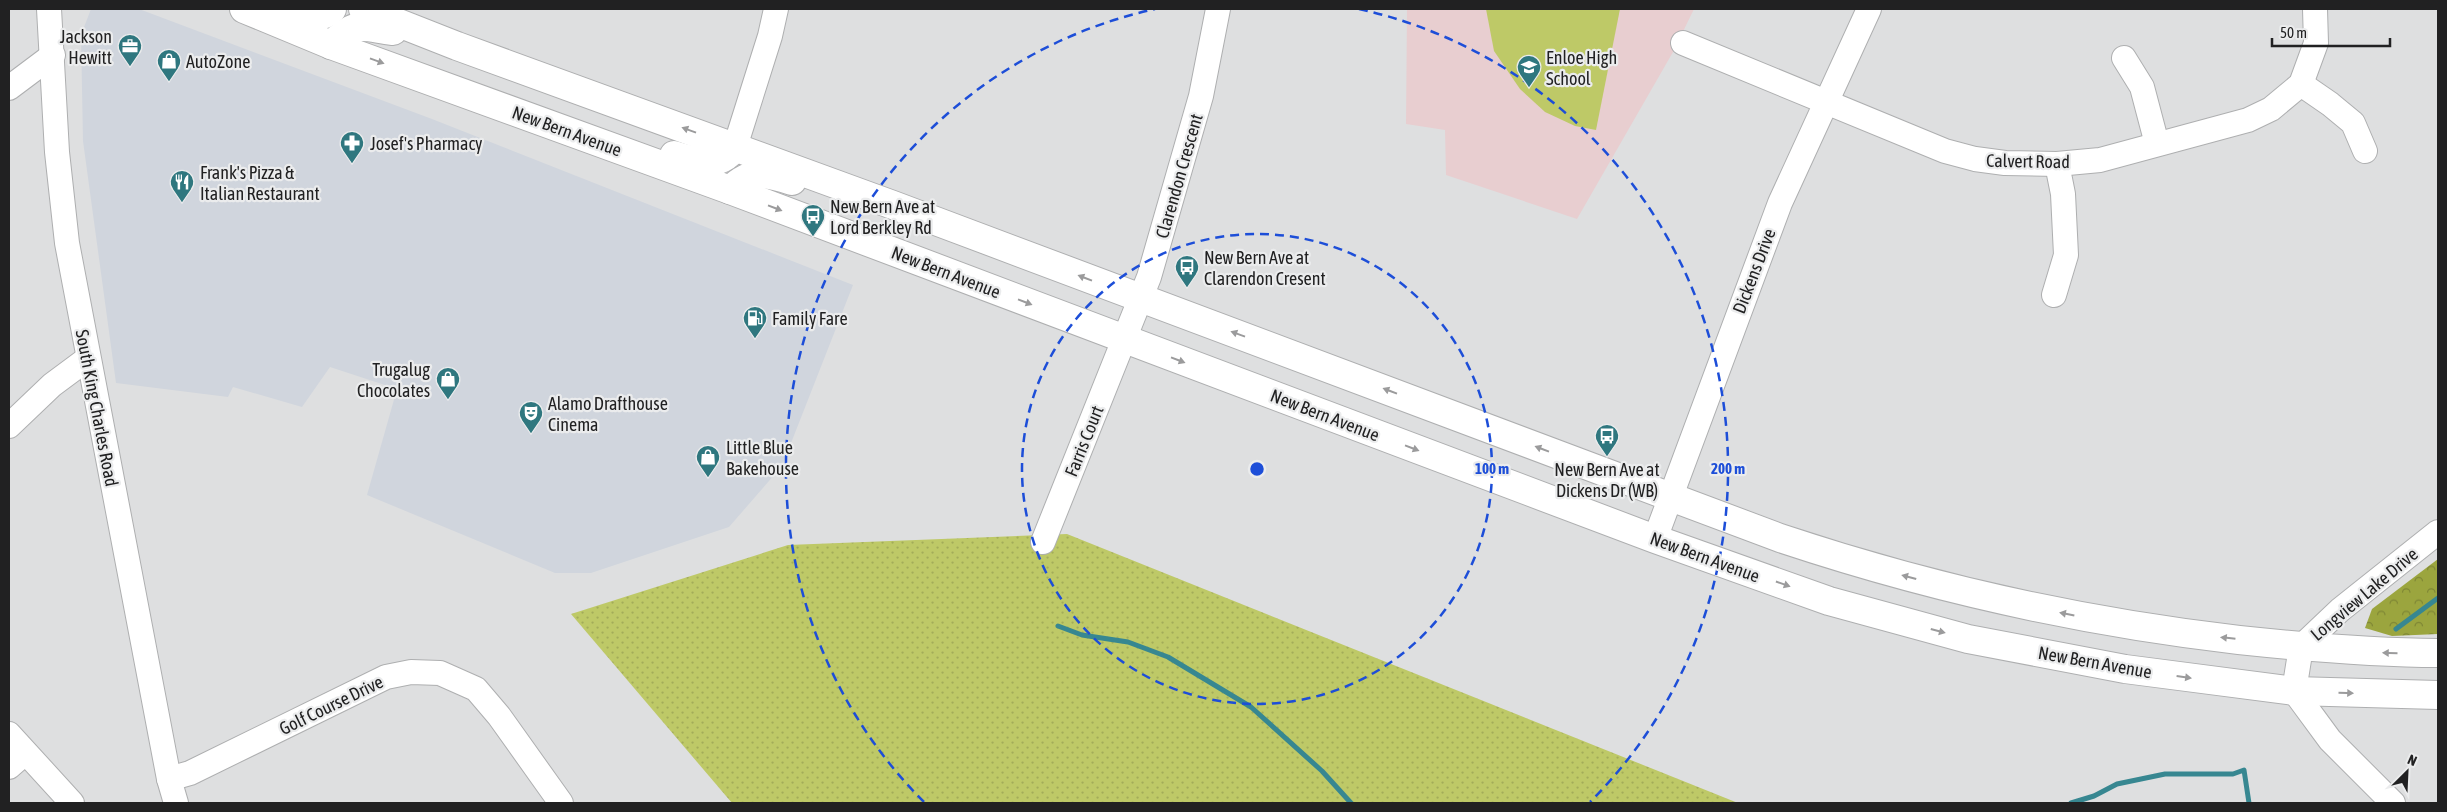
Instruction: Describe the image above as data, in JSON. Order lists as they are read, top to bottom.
{
  "streets": {
    "main road": ["New Bern Avenue"],
    "street": [
      "Calvert Road",
      "Clarendon Crescent",
      "Dickens Drive",
      "South King Charles Road",
      "Farris Court",
      "Longview Lake Drive",
      "Golf Course Drive"
    ]
  },
  "crossings": [
    ["New Bern Avenue", "Clarendon Crescent"],
    ["New Bern Avenue", "Dickens Drive"],
    ["New Bern Avenue", "Farris Court"],
    ["New Bern Avenue", "Longview Lake Drive"],
    ["Calvert Road", "Dickens Drive"],
    ["Clarendon Crescent", "Farris Court"],
    ["South King Charles Road", "Golf Course Drive"]
  ],
  "places": {
    "office": ["Jackson Hewitt"],
    "shop": ["AutoZone", "Trugalug Chocolates", "Little Blue Bakehouse"],
    "school or university": ["Enloe High School"],
    "pharmacy": ["Josef's Pharmacy"],
    "restaurant": ["Frank's Pizza & Italian Restaurant"],
    "bus stop": ["New Bern Ave at Lord Berkley Rd", "New Bern Ave at Clarendon Cresent", "New Bern Ave at Dickens Dr (WB)"],
    "fuel station": ["Family Fare"],
    "theatre": ["Alamo Drafthouse Cinema"]
  },
  "scale_bar": "50 m",
  "north": "top right",
  "rings": ["100 m", "200 m"]
}
